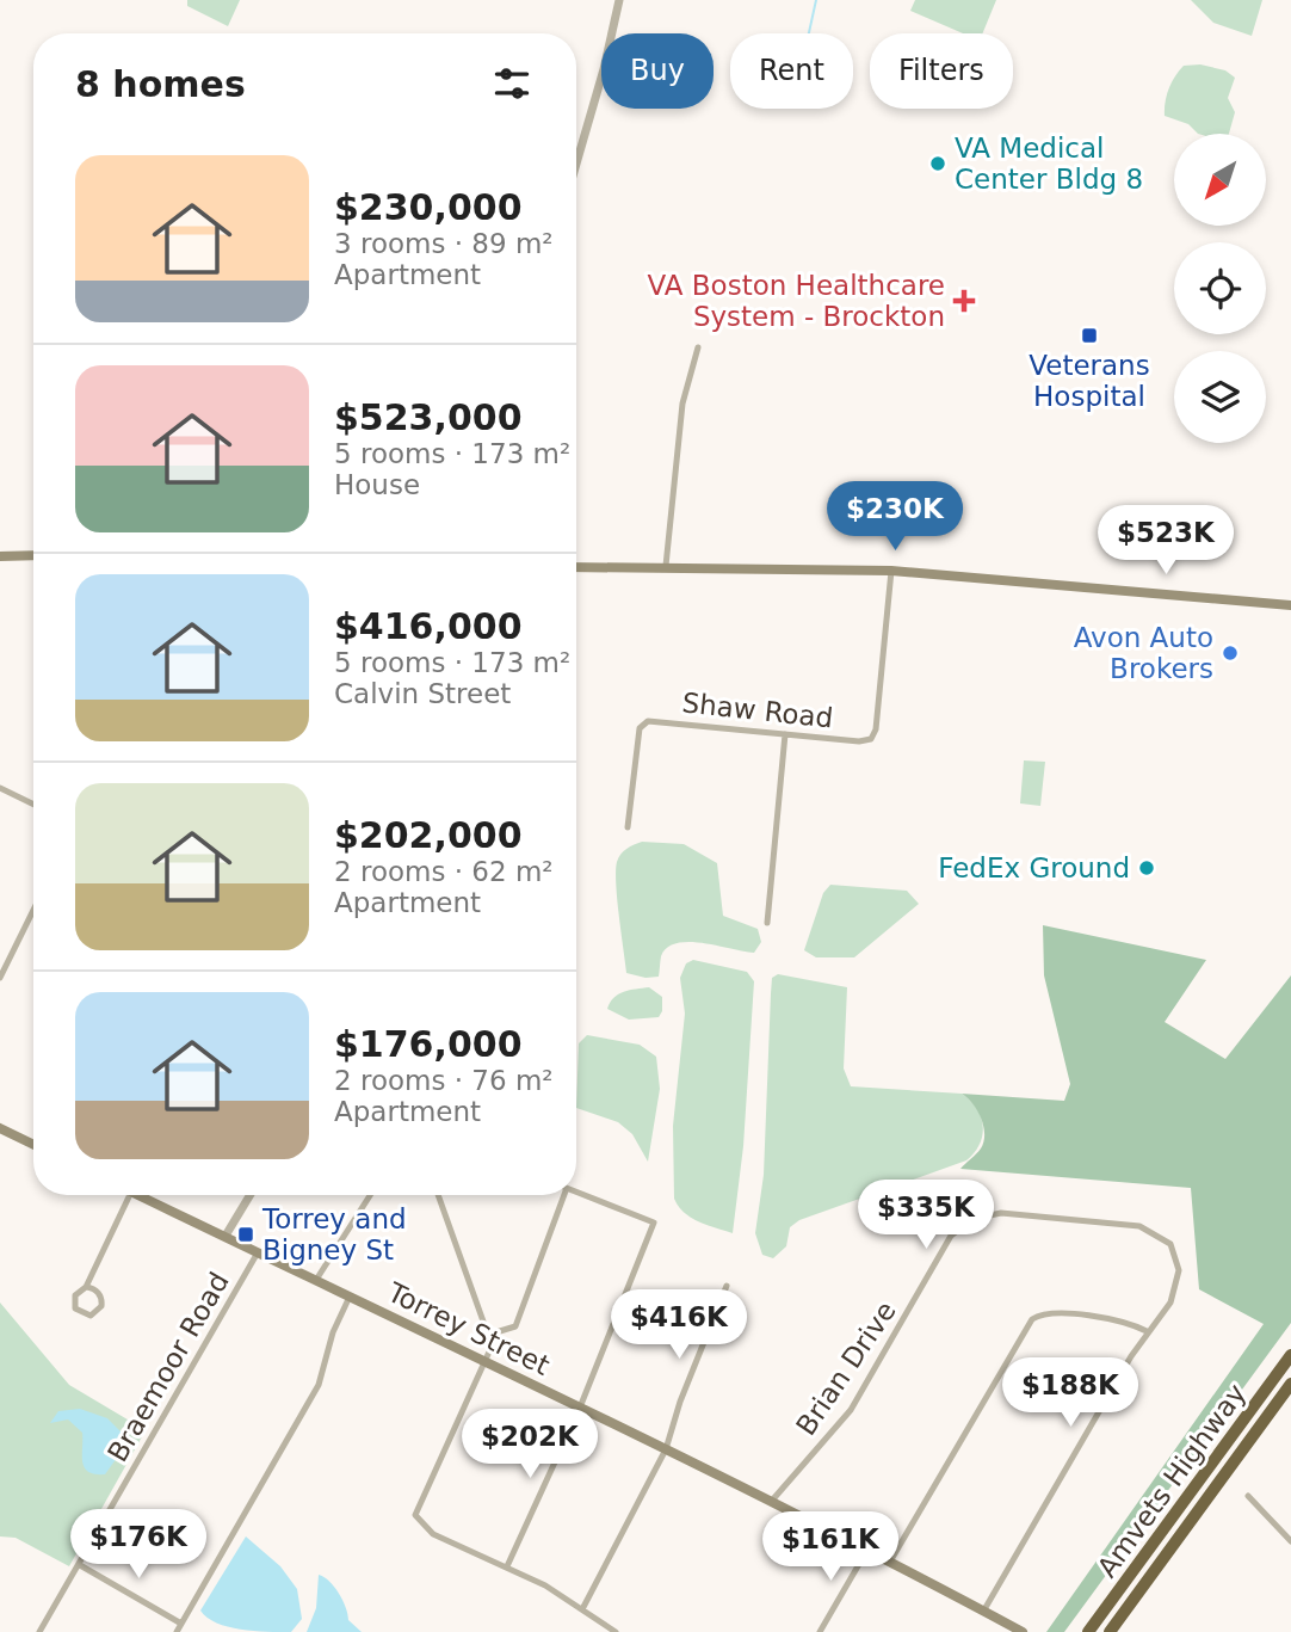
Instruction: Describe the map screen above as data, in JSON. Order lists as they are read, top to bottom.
{
  "streets": {
    "highway": ["Amvets Highway"],
    "main road": ["Torrey Street"],
    "street": ["Shaw Road", "Braemoor Road", "Brian Drive"]
  },
  "crossings": [
    ["Torrey Street", "Braemoor Road"],
    ["Torrey Street", "Brian Drive"]
  ],
  "places": {
    "other": ["VA Medical Center Bldg 8", "Avon Auto Brokers", "FedEx Ground"],
    "health": ["VA Boston Healthcare System - Brockton"],
    "transit": ["Veterans Hospital", "Torrey and Bigney St"]
  },
  "north": "bottom left",
  "page": {
    "chip": ["Buy", "Rent", "Filters"],
    "heading": "8 homes",
    "list": [
      {
        "name": "$230,000",
        "note": "3 rooms · 89 m² · Apartment"
      },
      {
        "name": "$523,000",
        "note": "5 rooms · 173 m² · House"
      },
      {
        "name": "$416,000",
        "note": "5 rooms · 173 m² · Calvin Street"
      },
      {
        "name": "$202,000",
        "note": "2 rooms · 62 m² · Apartment"
      },
      {
        "name": "$176,000",
        "note": "2 rooms · 76 m² · Apartment"
      }
    ],
    "price": [
      "$230K",
      "$523K",
      "$335K",
      "$416K",
      "$188K",
      "$202K",
      "$176K",
      "$161K"
    ]
  }
}
